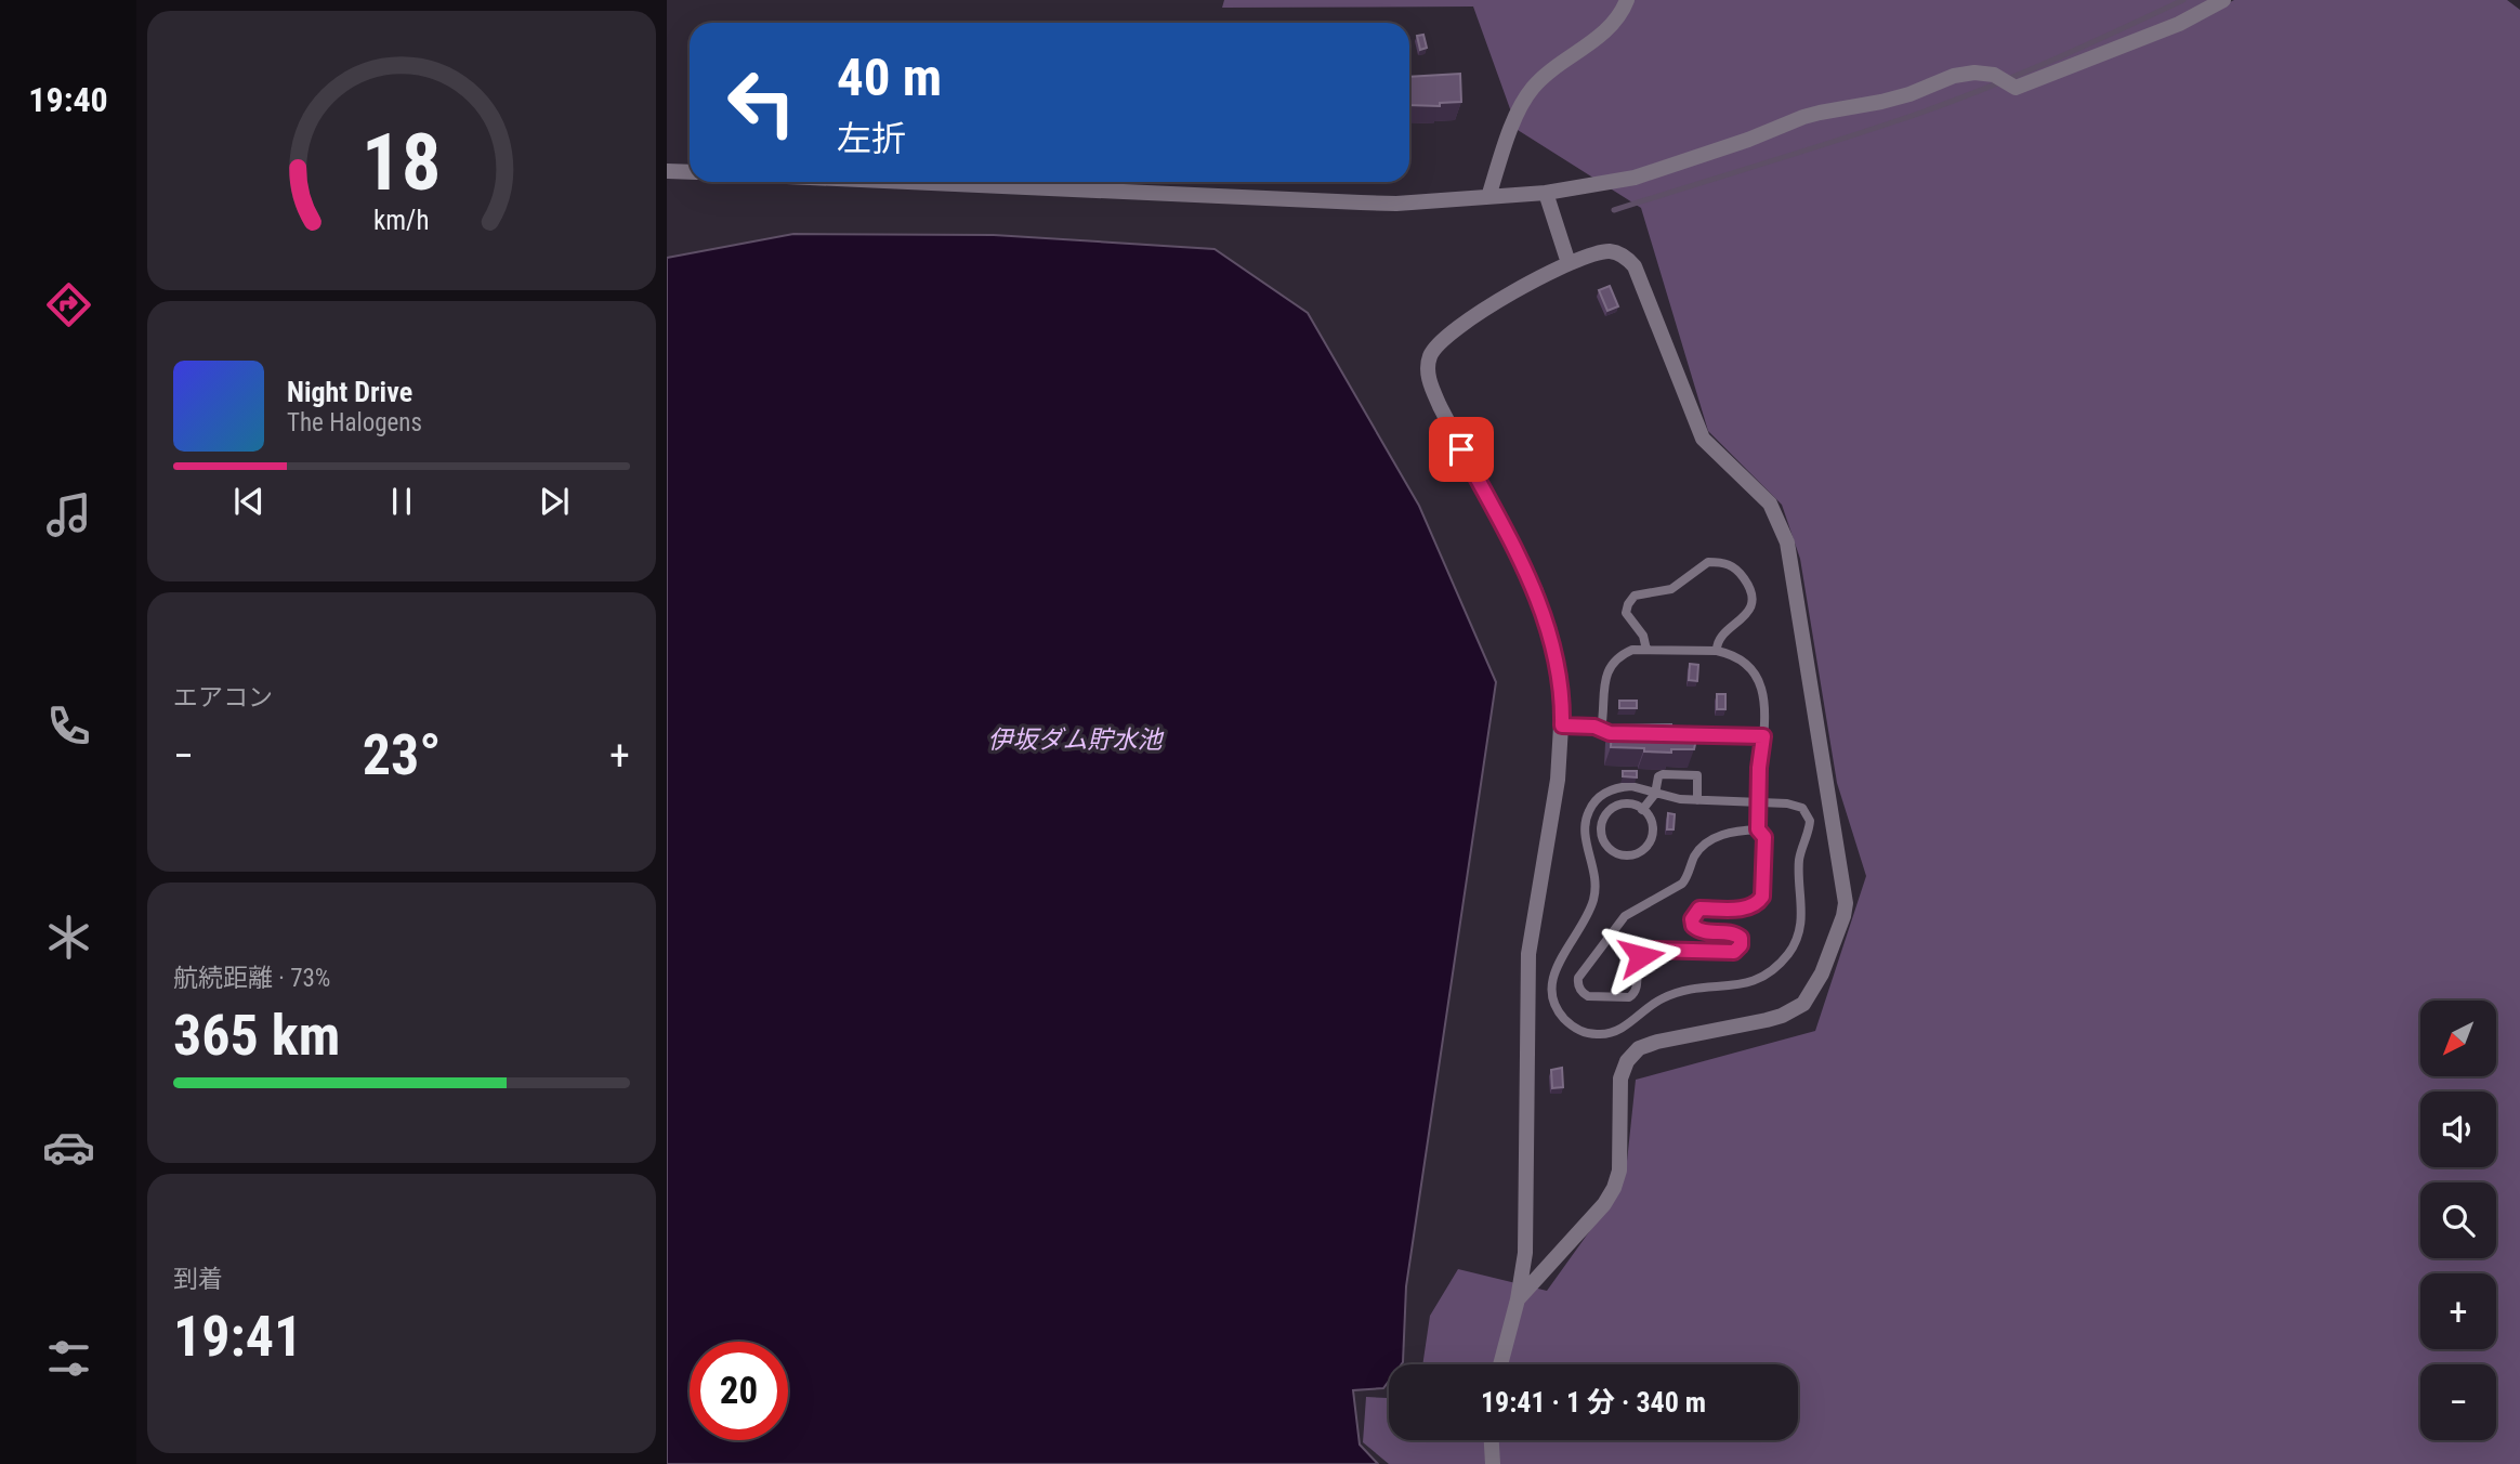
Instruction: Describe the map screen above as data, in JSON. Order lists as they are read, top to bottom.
{
  "water": ["伊坂ダム貯水池"],
  "north": "bottom left",
  "page": {
    "tabs": "19:40",
    "turn": ["40 m", "左折"],
    "song": ["Night Drive", "The Halogens"],
    "tile": [
      "エアコン",
      ["航続距離 · 73%", "365 km"],
      ["到着", "19:41"]
    ],
    "heat": ["−", "23°", "+"],
    "map_buttons": ["+", "−"],
    "limit": "20",
    "trip": "19:41 · 1 分 · 340 m",
    "gauge": ["18", "km/h"]
  }
}
